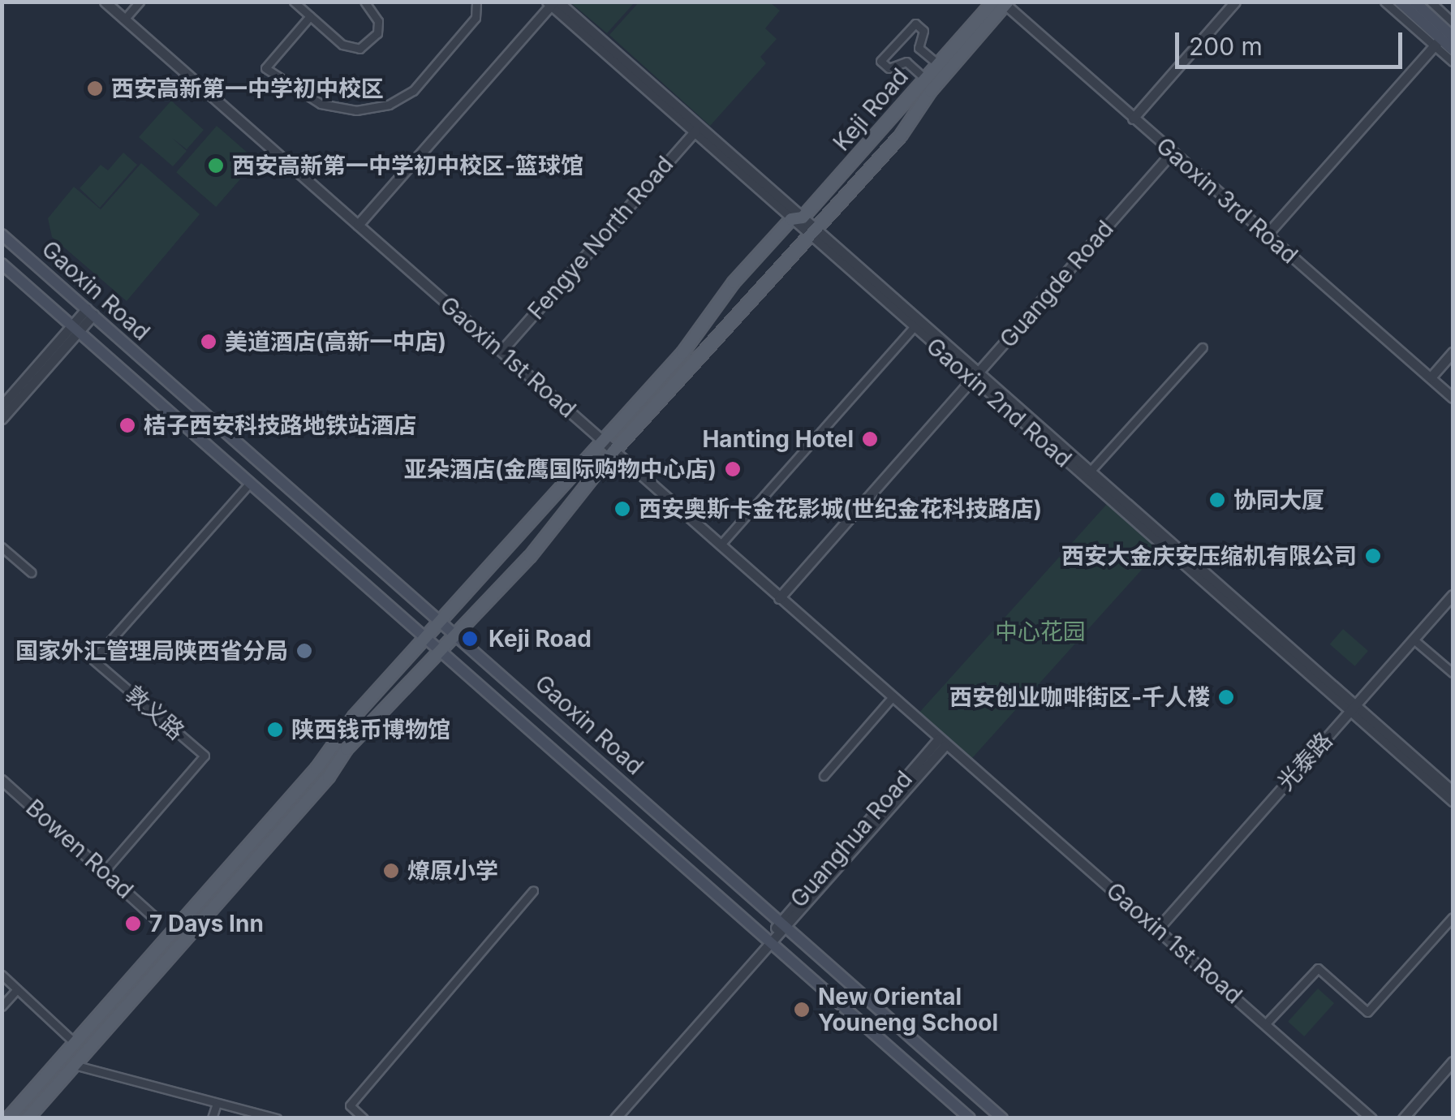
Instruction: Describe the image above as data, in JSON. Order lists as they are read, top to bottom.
{
  "streets": {
    "main road": ["Keji Road", "Gaoxin Road"],
    "street": [
      "Gaoxin 3rd Road",
      "Fengye North Road",
      "Guangde Road",
      "Gaoxin 1st Road",
      "Gaoxin 2nd Road",
      "敦义路",
      "光泰路",
      "Guanghua Road",
      "Bowen Road"
    ]
  },
  "crossings": [
    ["Keji Road", "Gaoxin 3rd Road"],
    ["Keji Road", "Gaoxin Road"],
    ["Keji Road", "Gaoxin 1st Road"],
    ["Keji Road", "Gaoxin 2nd Road"],
    ["Gaoxin 3rd Road", "Guangde Road"],
    ["Fengye North Road", "Gaoxin 1st Road"],
    ["Fengye North Road", "Gaoxin 2nd Road"],
    ["Guangde Road", "Gaoxin 1st Road"],
    ["Guangde Road", "Gaoxin 2nd Road"],
    ["Gaoxin Road", "敦义路"],
    ["Gaoxin Road", "Guanghua Road"],
    ["Gaoxin 1st Road", "光泰路"],
    ["Gaoxin 1st Road", "Guanghua Road"],
    ["Gaoxin 2nd Road", "光泰路"],
    ["敦义路", "Bowen Road"]
  ],
  "parks": ["中心花园"],
  "places": [
    "西安高新第一中学初中校区",
    "西安高新第一中学初中校区-篮球馆",
    "美道酒店(高新一中店)",
    "桔子西安科技路地铁站酒店",
    "Hanting Hotel",
    "亚朵酒店(金鹰国际购物中心店)",
    "协同大厦",
    "西安奥斯卡金花影城(世纪金花科技路店)",
    "西安大金庆安压缩机有限公司",
    "Keji Road",
    "国家外汇管理局陕西省分局",
    "西安创业咖啡街区-千人楼",
    "陕西钱币博物馆",
    "燎原小学",
    "7 Days Inn",
    "New Oriental Youneng School"
  ],
  "scale_bar": "200 m"
}
